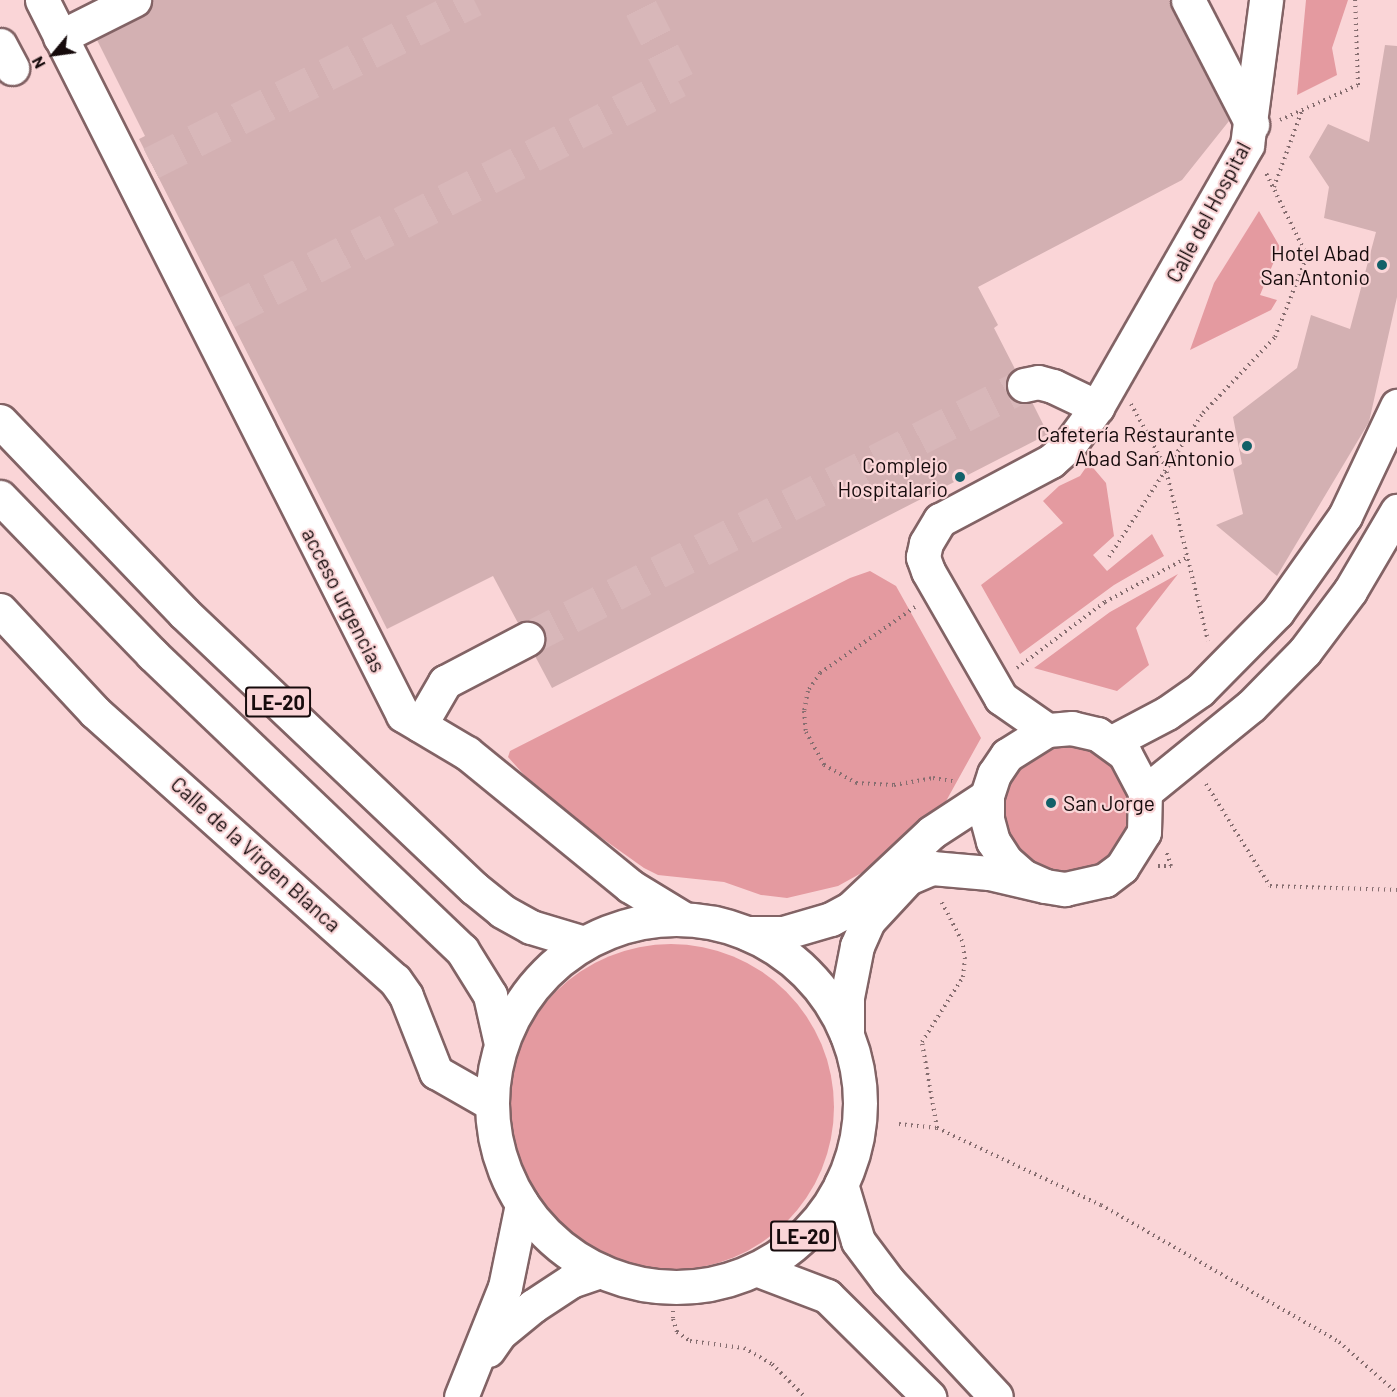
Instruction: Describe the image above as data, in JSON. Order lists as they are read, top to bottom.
{
  "streets": {
    "main road": [
      "Calle del Hospital",
      "acceso urgencias",
      "LE-20",
      "Calle de la Virgen Blanca"
    ]
  },
  "crossings": [
    ["acceso urgencias", "LE-20"],
    ["LE-20", "Calle de la Virgen Blanca"]
  ],
  "places": [
    "Hotel Abad San Antonio",
    "Cafetería Restaurante Abad San Antonio",
    "Complejo Hospitalario",
    "San Jorge"
  ],
  "north": "bottom left"
}
